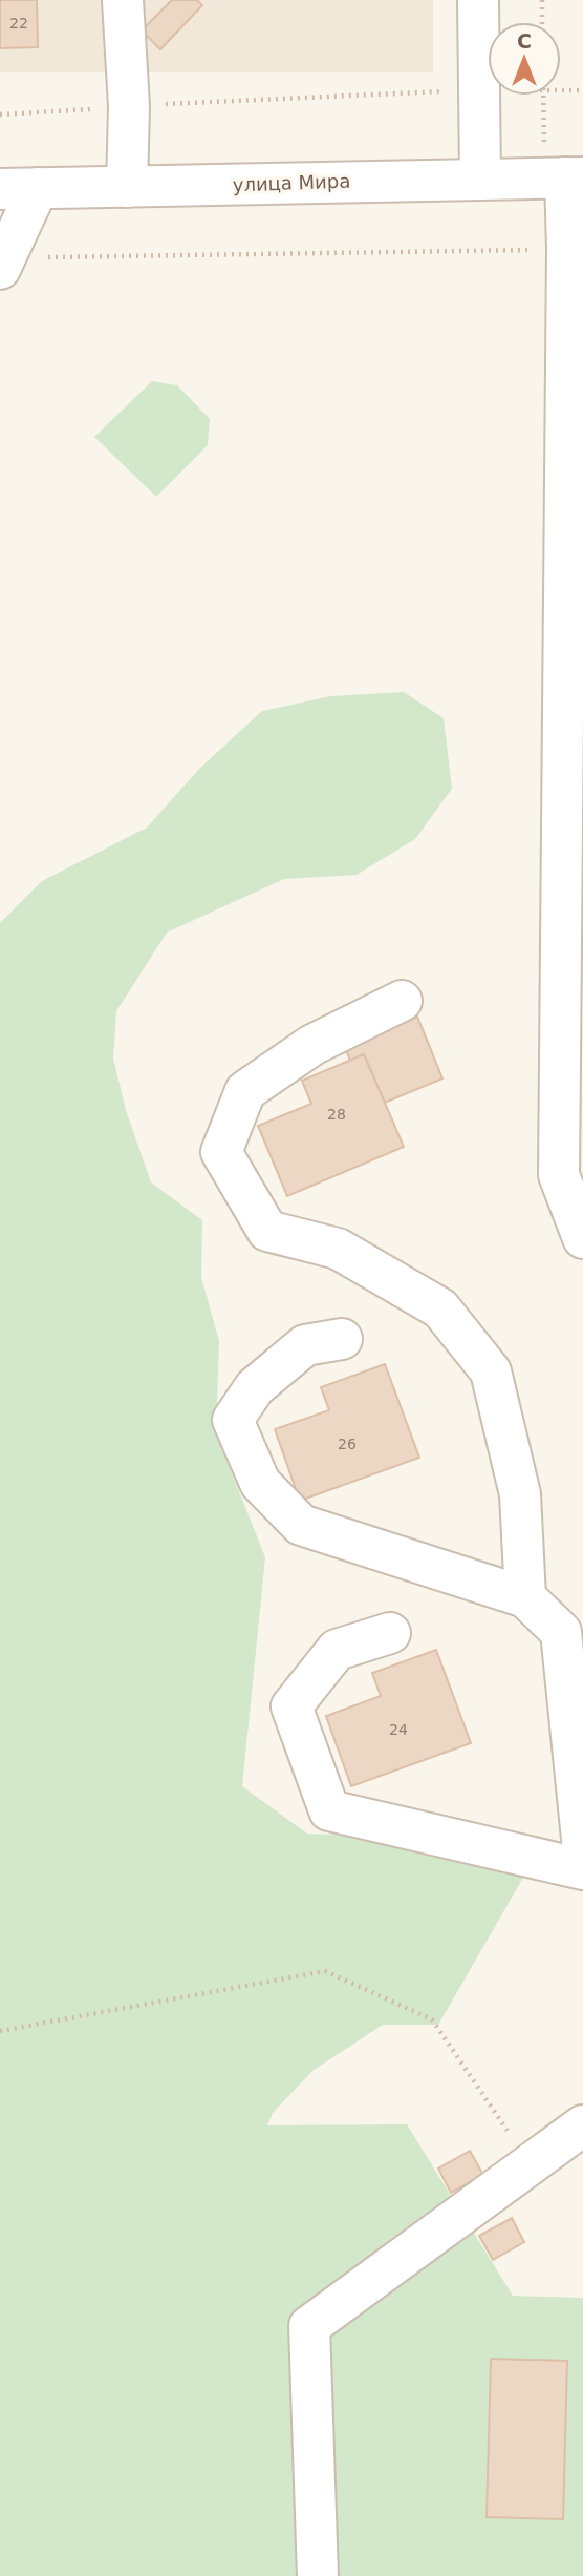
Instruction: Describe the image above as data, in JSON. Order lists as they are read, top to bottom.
{
  "streets": {
    "street": ["улица Мира"]
  },
  "house_numbers": [
    "22",
    "28",
    "26",
    "24"
  ],
  "north": "top"
}
